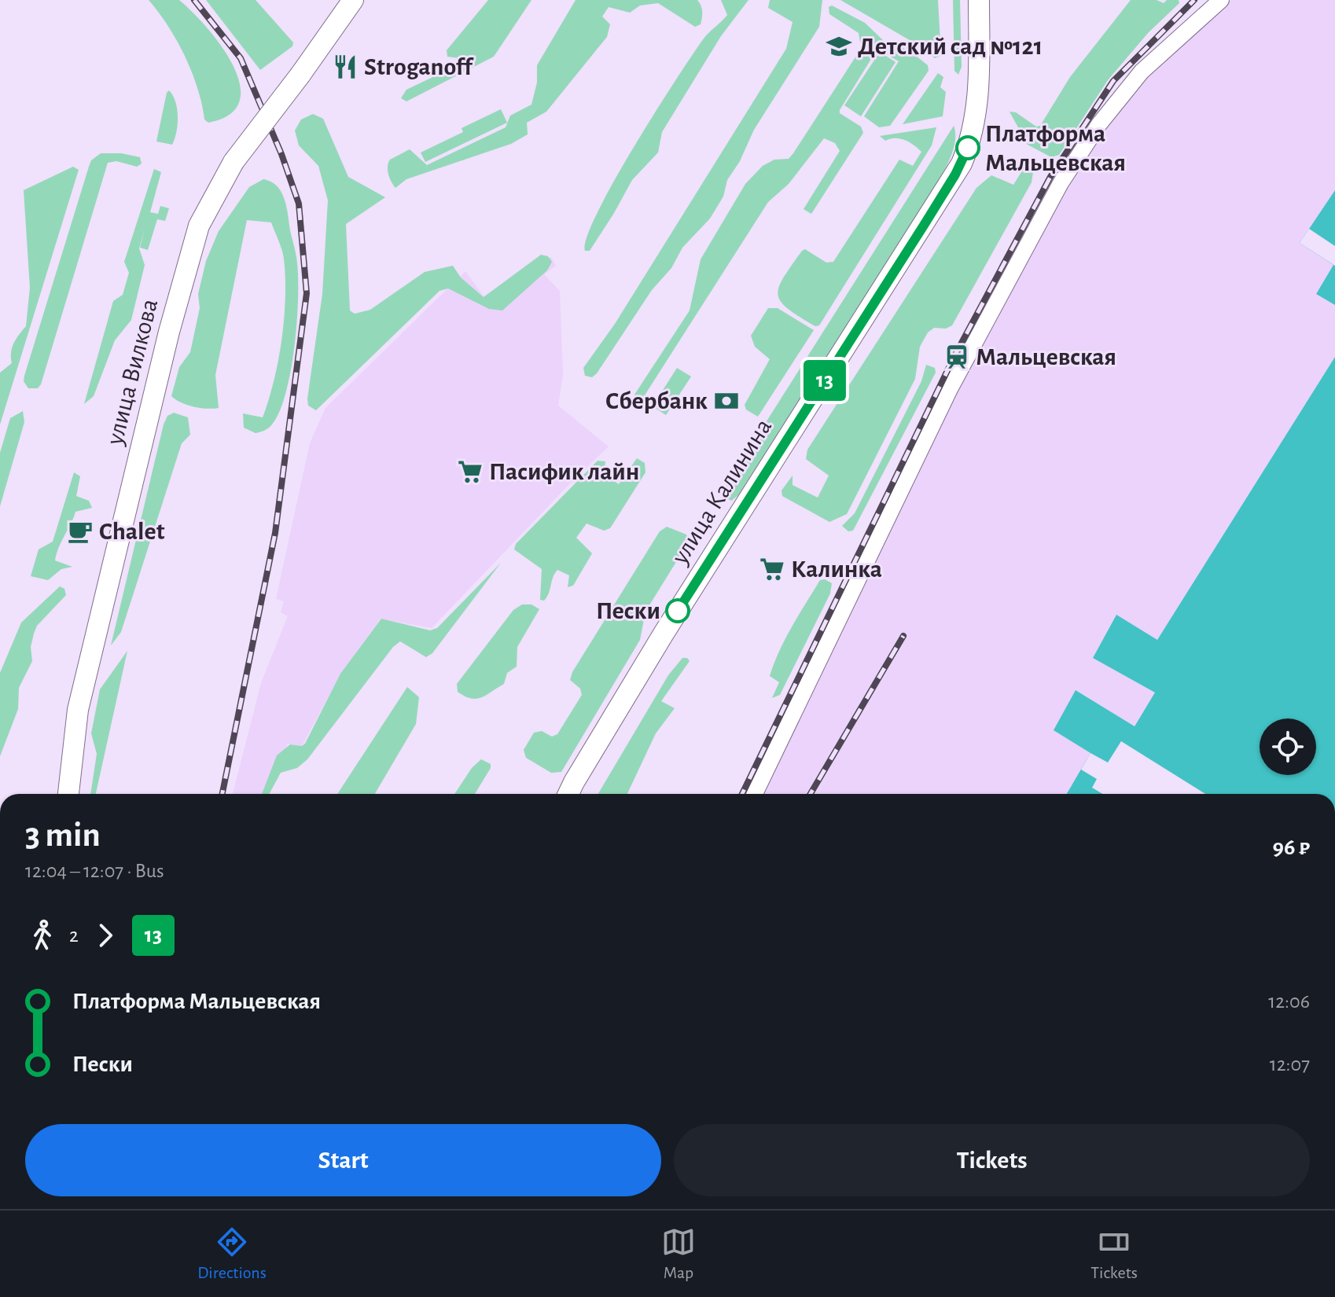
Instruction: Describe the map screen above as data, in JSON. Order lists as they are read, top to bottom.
{
  "streets": {
    "main road": ["улица Вилкова", "улица Калинина"]
  },
  "places": {
    "school or university": ["Детский сад №121"],
    "restaurant": ["Stroganoff"],
    "other": ["Платформа Мальцевская", "Пески"],
    "station": ["Мальцевская"],
    "bank": ["Сбербанк"],
    "supermarket": ["Пасифик лайн", "Калинка"],
    "cafe": ["Chalet"]
  },
  "lines": ["bus line 13"],
  "page": {
    "on_map": "13",
    "heading": ["3 min", "12:04 – 12:07 · Bus", "96 ₽"],
    "legs": ["2", "13"],
    "list": [
      {
        "name": "Платформа Мальцевская",
        "value": "12:06"
      },
      {
        "name": "Пески",
        "value": "12:07"
      }
    ],
    "buttons": ["Start", "Tickets"],
    "tabs": ["Directions", "Map", "Tickets"]
  }
}
